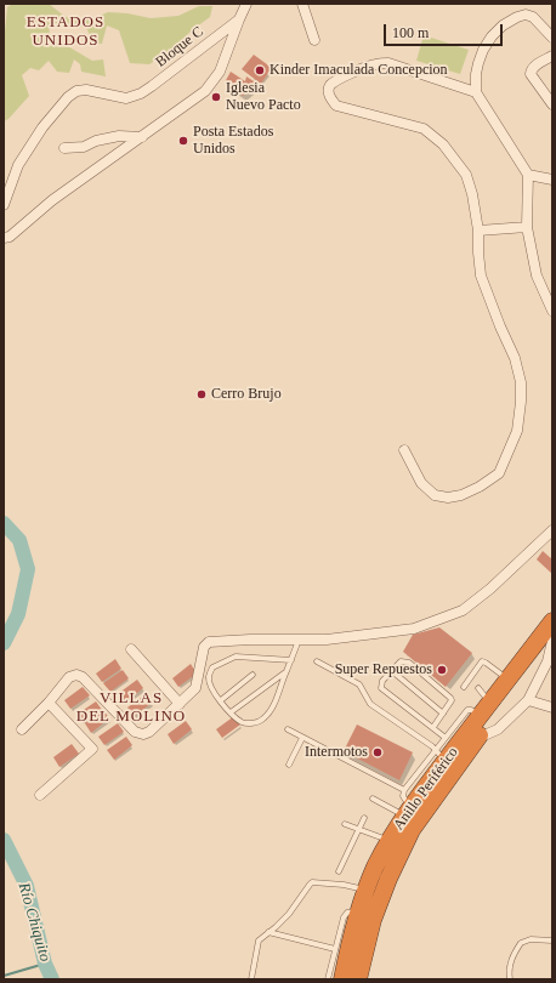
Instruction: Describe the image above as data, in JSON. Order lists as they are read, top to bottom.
{
  "streets": {
    "highway": ["Anillo Periférico"],
    "street": ["Bloque C"]
  },
  "districts": ["ESTADOS UNIDOS", "VILLAS DEL MOLINO"],
  "water": ["Río Chiquito"],
  "places": [
    "Kinder Imaculada Concepcion",
    "Iglesia Nuevo Pacto",
    "Posta Estados Unidos",
    "Cerro Brujo",
    "Super Repuestos",
    "Intermotos"
  ],
  "scale_bar": "100 m"
}
